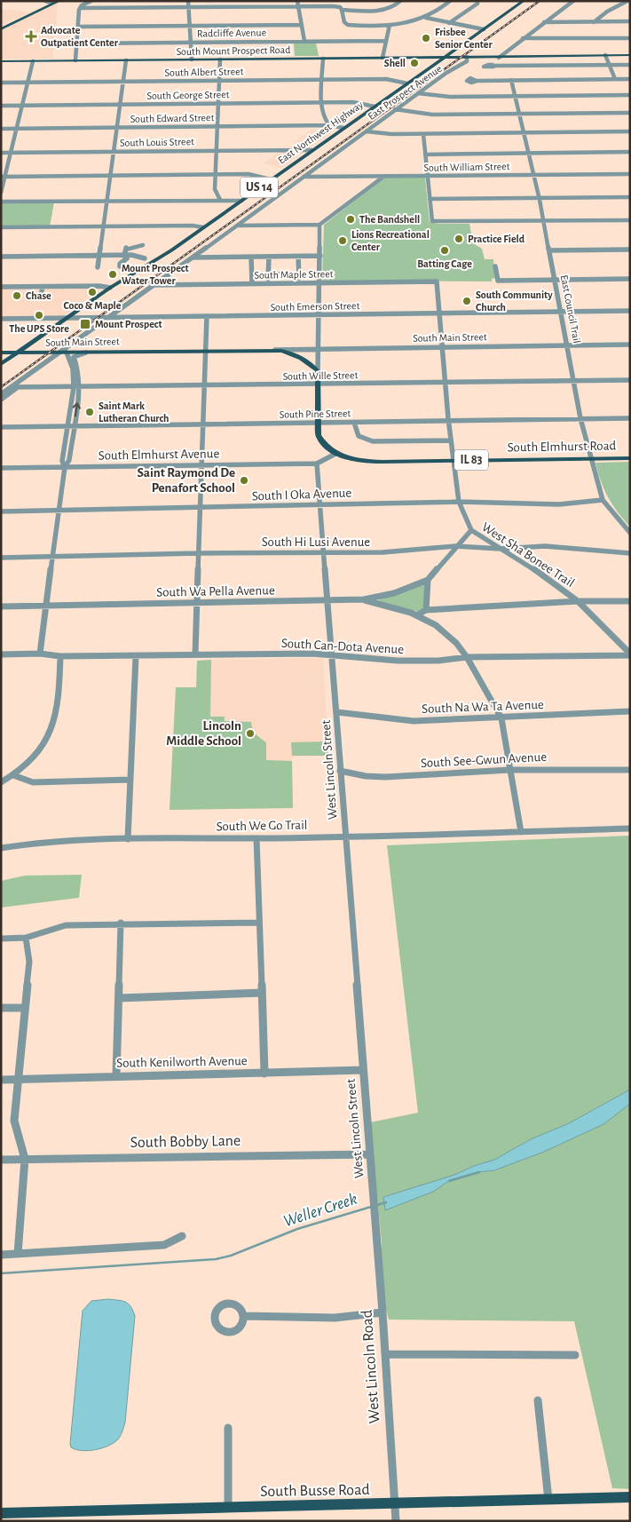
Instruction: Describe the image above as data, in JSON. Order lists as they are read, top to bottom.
{
  "streets": {
    "main road": [
      "South Mount Prospect Road",
      "East Northwest Highway",
      "US 14",
      "South Main Street",
      "South Elmhurst Road",
      "IL 83",
      "South Busse Road"
    ],
    "street": [
      "Radcliffe Avenue",
      "South Albert Street",
      "East Prospect Avenue",
      "South George Street",
      "South Edward Street",
      "South Louis Street",
      "South William Street",
      "South Maple Street",
      "South Emerson Street",
      "East Council Trail",
      "South Wille Street",
      "South Pine Street",
      "South Elmhurst Avenue",
      "South I Oka Avenue",
      "South Hi Lusi Avenue",
      "West Sha Bonee Trail",
      "South Wa Pella Avenue",
      "South Can-Dota Avenue",
      "South Na Wa Ta Avenue",
      "South See-Gwun Avenue",
      "West Lincoln Street",
      "South We Go Trail",
      "South Kenilworth Avenue",
      "South Bobby Lane",
      "West Lincoln Road"
    ]
  },
  "crossings": [
    ["South Mount Prospect Road", "East Prospect Avenue"],
    ["South Mount Prospect Road", "East Northwest Highway"],
    ["South Albert Street", "East Northwest Highway"],
    ["East Prospect Avenue", "South William Street"],
    ["East Prospect Avenue", "South Maple Street"],
    ["East Prospect Avenue", "South Emerson Street"],
    ["East Prospect Avenue", "South Main Street"],
    ["South George Street", "East Northwest Highway"],
    ["South Edward Street", "East Northwest Highway"],
    ["East Northwest Highway", "South Louis Street"],
    ["East Northwest Highway", "US 14"],
    ["East Northwest Highway", "South Emerson Street"],
    ["East Northwest Highway", "South Main Street"],
    ["South William Street", "East Council Trail"],
    ["US 14", "South Main Street"],
    ["South Maple Street", "West Sha Bonee Trail"],
    ["South Emerson Street", "East Council Trail"],
    ["South Emerson Street", "West Sha Bonee Trail"],
    ["East Council Trail", "South Main Street"],
    ["East Council Trail", "South Wille Street"],
    ["East Council Trail", "South Pine Street"],
    ["East Council Trail", "South Elmhurst Road"],
    ["East Council Trail", "South I Oka Avenue"],
    ["South Main Street", "IL 83"],
    ["South Main Street", "West Sha Bonee Trail"],
    ["South Wille Street", "IL 83"],
    ["South Wille Street", "West Sha Bonee Trail"],
    ["South Pine Street", "IL 83"],
    ["South Pine Street", "West Sha Bonee Trail"],
    ["South Elmhurst Road", "IL 83"],
    ["South Elmhurst Road", "West Sha Bonee Trail"],
    ["South Elmhurst Avenue", "West Lincoln Street"],
    ["South I Oka Avenue", "West Sha Bonee Trail"],
    ["South I Oka Avenue", "West Lincoln Street"],
    ["South Hi Lusi Avenue", "West Sha Bonee Trail"],
    ["South Hi Lusi Avenue", "West Lincoln Street"],
    ["West Sha Bonee Trail", "South Can-Dota Avenue"],
    ["South Wa Pella Avenue", "West Lincoln Street"],
    ["South Can-Dota Avenue", "West Lincoln Street"],
    ["South Na Wa Ta Avenue", "West Lincoln Street"],
    ["South See-Gwun Avenue", "West Lincoln Street"],
    ["West Lincoln Street", "South We Go Trail"],
    ["West Lincoln Street", "South Kenilworth Avenue"],
    ["West Lincoln Street", "South Bobby Lane"],
    ["West Lincoln Street", "West Lincoln Road"],
    ["West Lincoln Road", "South Busse Road"]
  ],
  "water": ["Weller Creek"],
  "places": {
    "health": ["Advocate Outpatient Center"],
    "other": [
      "Frisbee Senior Center",
      "Shell",
      "The Bandshell",
      "Practice Field",
      "Lions Recreational Center",
      "Batting Cage",
      "Mount Prospect Water Tower",
      "Coco & Maple",
      "Chase",
      "South Community Church",
      "The UPS Store",
      "Saint Mark Lutheran Church",
      "Saint Raymond De Penafort School",
      "Lincoln Middle School"
    ],
    "transit": ["Mount Prospect"]
  }
}
